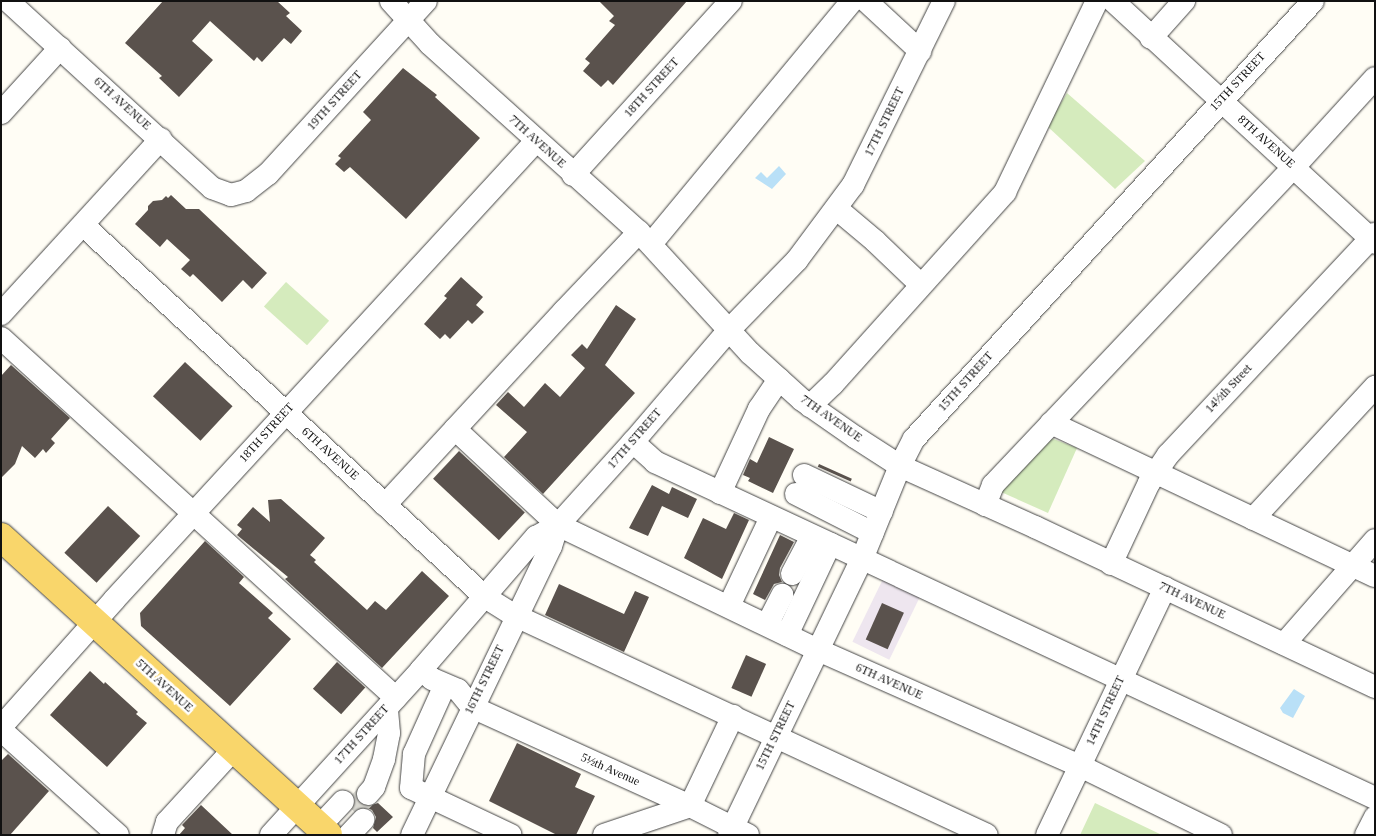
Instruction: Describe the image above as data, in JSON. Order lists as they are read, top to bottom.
{
  "streets": {
    "main road": ["5TH AVENUE"],
    "street": [
      "15TH STREET",
      "18TH STREET",
      "19TH STREET",
      "6TH AVENUE",
      "17TH STREET",
      "7TH AVENUE",
      "8TH AVENUE",
      "14½th Street",
      "16TH STREET",
      "14TH STREET",
      "5½th Avenue"
    ]
  },
  "crossings": [
    ["15TH STREET", "6TH AVENUE"],
    ["15TH STREET", "7TH AVENUE"],
    ["15TH STREET", "8TH AVENUE"],
    ["15TH STREET", "5½th Avenue"],
    ["18TH STREET", "6TH AVENUE"],
    ["18TH STREET", "7TH AVENUE"],
    ["18TH STREET", "5TH AVENUE"],
    ["19TH STREET", "6TH AVENUE"],
    ["19TH STREET", "7TH AVENUE"],
    ["6TH AVENUE", "17TH STREET"],
    ["6TH AVENUE", "16TH STREET"],
    ["6TH AVENUE", "14TH STREET"],
    ["17TH STREET", "7TH AVENUE"],
    ["17TH STREET", "16TH STREET"],
    ["17TH STREET", "5TH AVENUE"],
    ["7TH AVENUE", "14½th Street"],
    ["7TH AVENUE", "14TH STREET"],
    ["8TH AVENUE", "14½th Street"],
    ["16TH STREET", "5½th Avenue"]
  ]
}
